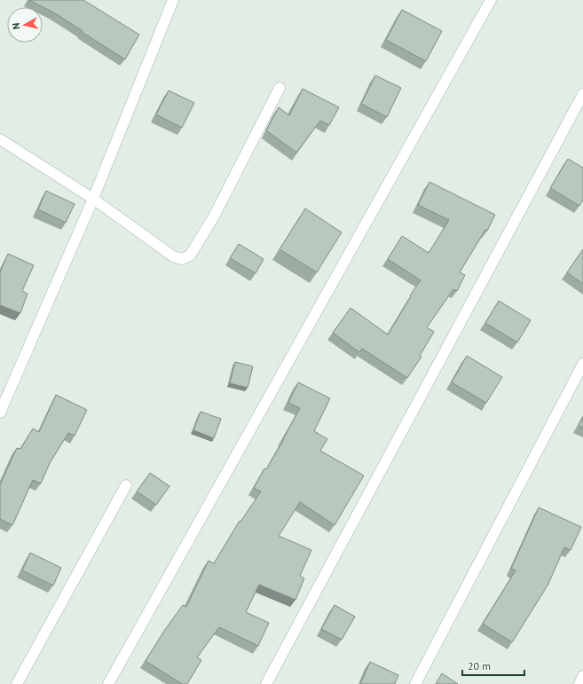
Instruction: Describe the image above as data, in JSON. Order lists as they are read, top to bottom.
{
  "scale_bar": "20 m",
  "north": "left"
}
